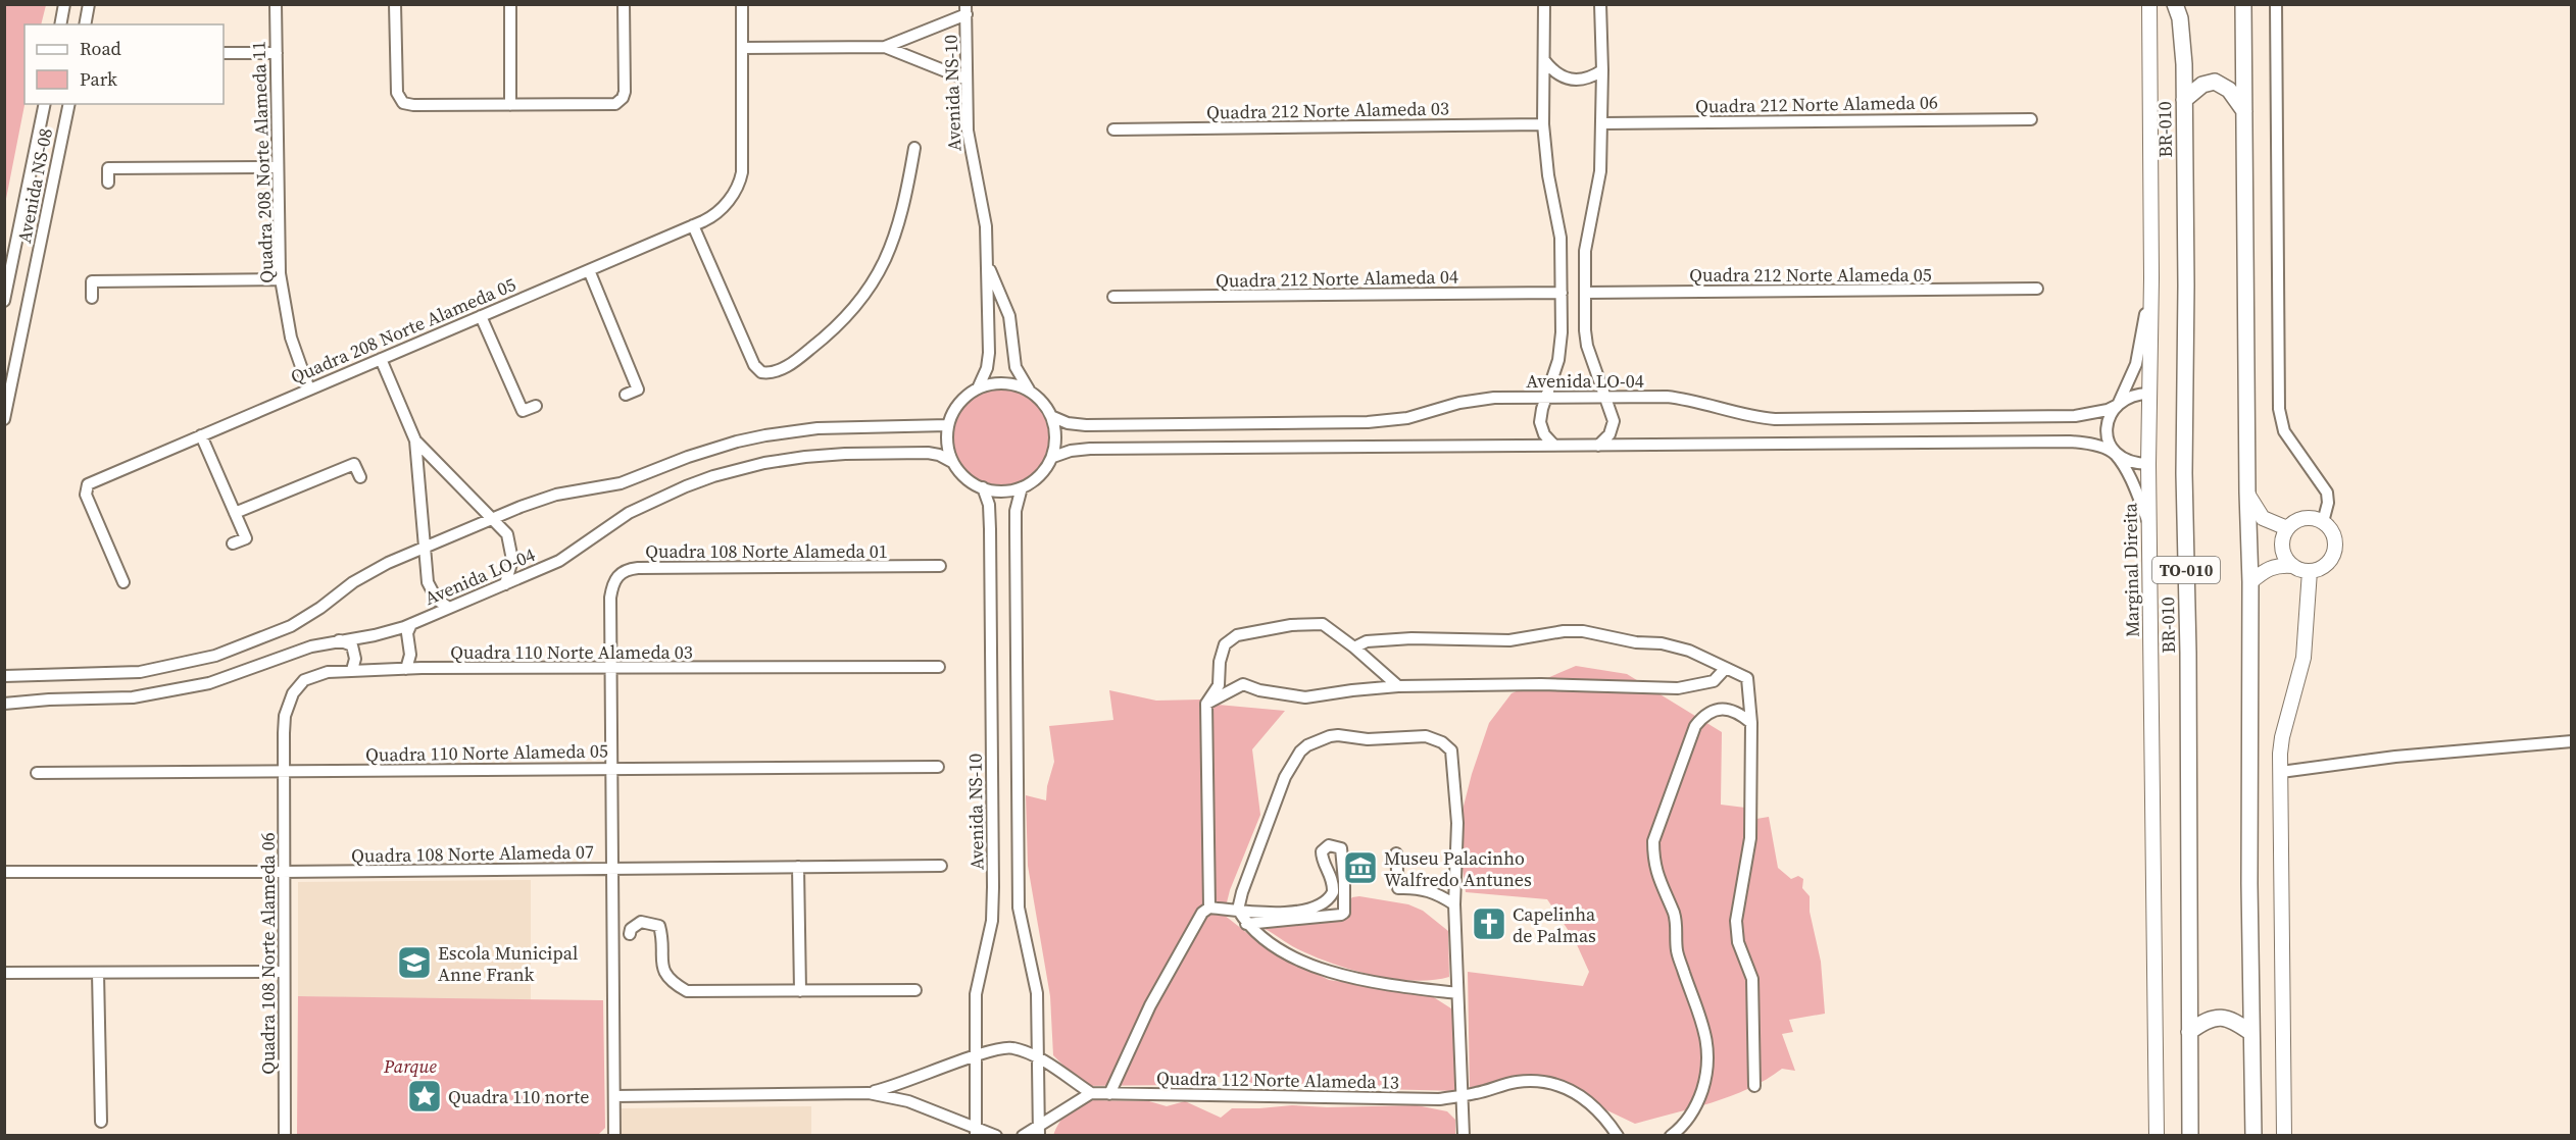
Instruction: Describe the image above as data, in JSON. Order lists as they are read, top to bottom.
{
  "streets": {
    "highway": ["BR-010", "TO-010"],
    "main road": ["Marginal Direita"],
    "street": [
      "Avenida NS-10",
      "Quadra 212 Norte Alameda 06",
      "Quadra 212 Norte Alameda 03",
      "Quadra 208 Norte Alameda 11",
      "Avenida NS-08",
      "Quadra 212 Norte Alameda 05",
      "Quadra 212 Norte Alameda 04",
      "Quadra 208 Norte Alameda 05",
      "Avenida LO-04",
      "Quadra 108 Norte Alameda 01",
      "Quadra 110 Norte Alameda 03",
      "Quadra 110 Norte Alameda 05",
      "Quadra 108 Norte Alameda 07",
      "Quadra 108 Norte Alameda 06",
      "Quadra 112 Norte Alameda 13"
    ]
  },
  "crossings": [
    ["Avenida NS-10", "Avenida LO-04"],
    ["Quadra 208 Norte Alameda 11", "Quadra 208 Norte Alameda 05"],
    ["Avenida LO-04", "Marginal Direita"],
    ["Quadra 108 Norte Alameda 01", "Quadra 110 Norte Alameda 03"],
    ["Quadra 108 Norte Alameda 01", "Quadra 110 Norte Alameda 05"],
    ["Quadra 108 Norte Alameda 01", "Quadra 108 Norte Alameda 07"],
    ["Quadra 110 Norte Alameda 03", "Quadra 110 Norte Alameda 05"],
    ["Quadra 110 Norte Alameda 03", "Quadra 108 Norte Alameda 06"],
    ["Quadra 110 Norte Alameda 05", "Quadra 108 Norte Alameda 06"],
    ["Quadra 108 Norte Alameda 07", "Quadra 108 Norte Alameda 06"]
  ],
  "parks": ["Parque"],
  "places": {
    "museum": ["Museu Palacinho Walfredo Antunes"],
    "church": ["Capelinha de Palmas"],
    "school or university": ["Escola Municipal Anne Frank"],
    "place": ["Quadra 110 norte"]
  },
  "legend": ["Road", "Park"]
}
